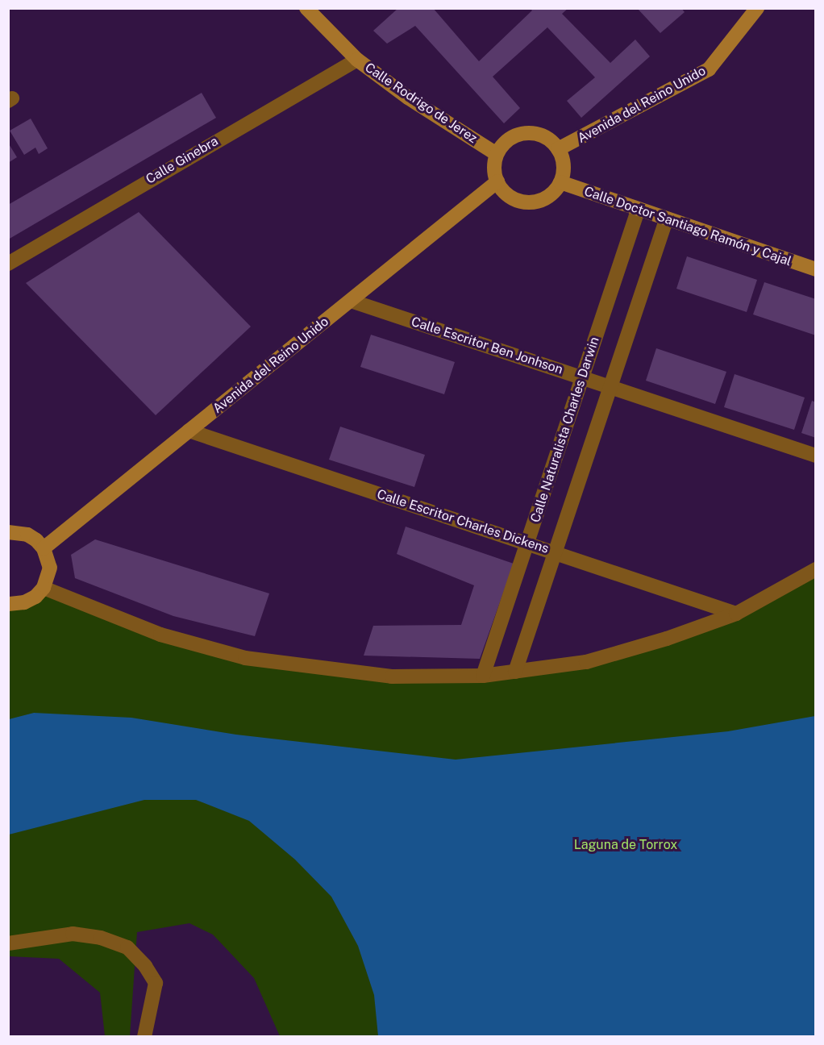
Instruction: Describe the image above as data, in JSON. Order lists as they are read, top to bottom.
{
  "streets": {
    "street": [
      "Calle Rodrigo de Jerez",
      "Avenida del Reino Unido",
      "Calle Ginebra",
      "Calle Doctor Santiago Ramón y Cajal",
      "Calle Escritor Ben Jonhson",
      "Calle Naturalista Charles Darwin",
      "Calle Escritor Charles Dickens"
    ]
  },
  "crossings": [
    ["Calle Rodrigo de Jerez", "Avenida del Reino Unido"],
    ["Calle Rodrigo de Jerez", "Calle Ginebra"],
    ["Calle Rodrigo de Jerez", "Calle Doctor Santiago Ramón y Cajal"],
    ["Avenida del Reino Unido", "Calle Doctor Santiago Ramón y Cajal"],
    ["Avenida del Reino Unido", "Calle Escritor Ben Jonhson"],
    ["Avenida del Reino Unido", "Calle Escritor Charles Dickens"],
    ["Calle Doctor Santiago Ramón y Cajal", "Calle Naturalista Charles Darwin"],
    ["Calle Escritor Ben Jonhson", "Calle Naturalista Charles Darwin"],
    ["Calle Naturalista Charles Darwin", "Calle Escritor Charles Dickens"]
  ],
  "parks": ["Laguna de Torrox"]
}
